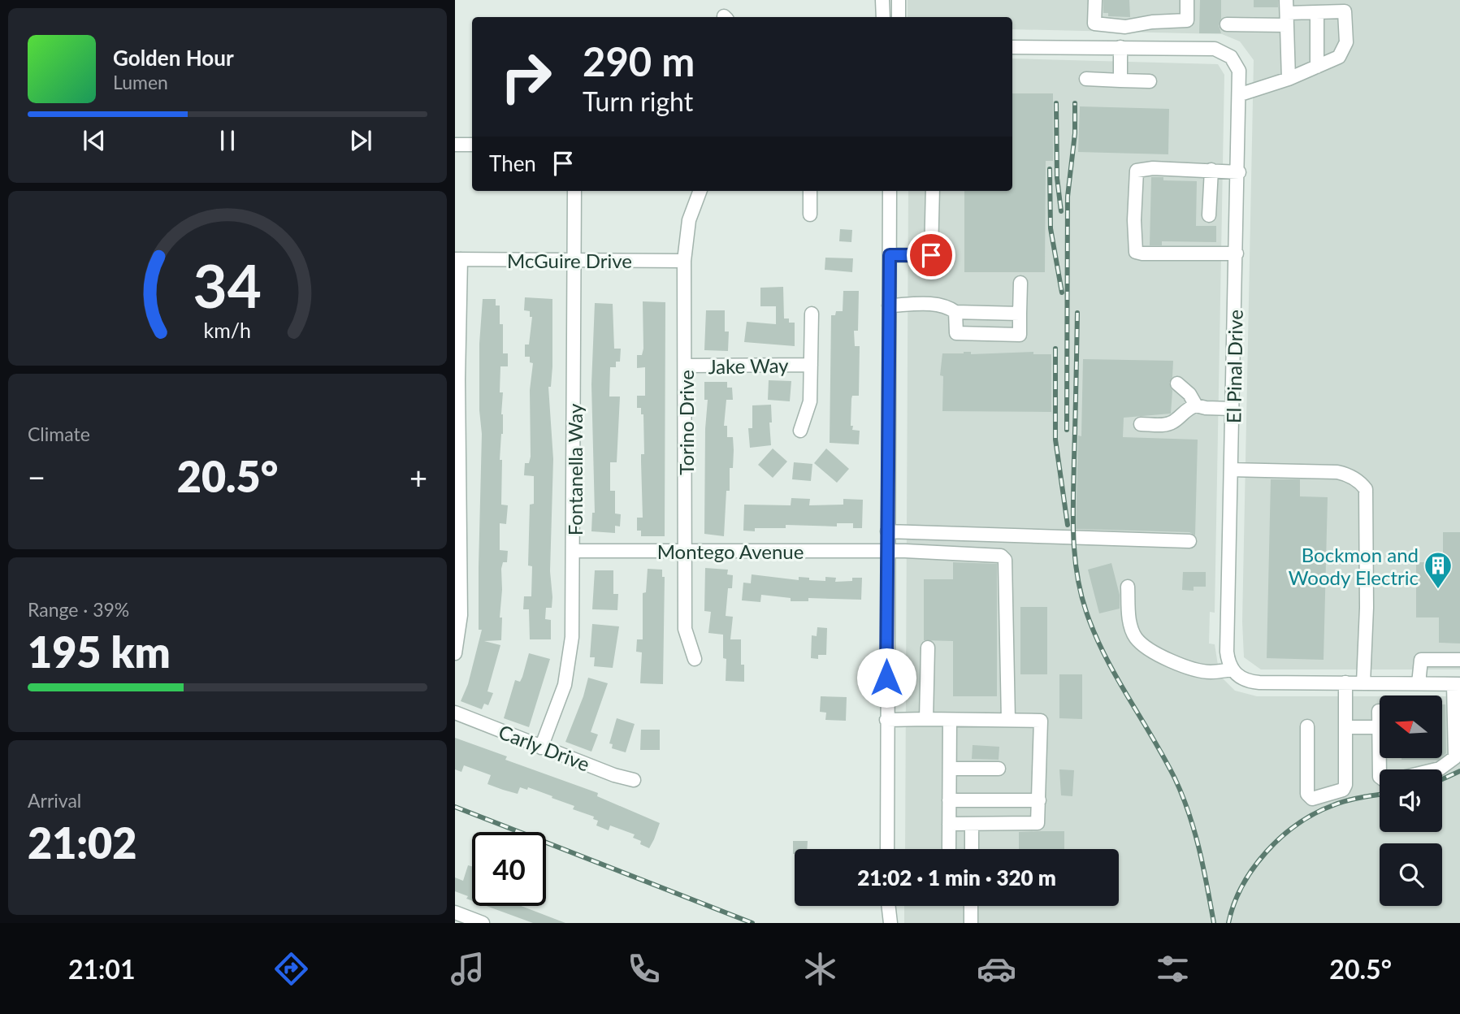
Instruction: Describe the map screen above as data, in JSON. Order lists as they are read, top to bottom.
{
  "streets": {
    "street": [
      "McGuire Drive",
      "Jake Way",
      "El Pinal Drive",
      "Torino Drive",
      "Fontanella Way",
      "Montego Avenue",
      "Carly Drive"
    ]
  },
  "crossings": [
    ["McGuire Drive", "Torino Drive"],
    ["McGuire Drive", "Fontanella Way"],
    ["Jake Way", "Torino Drive"],
    ["Torino Drive", "Montego Avenue"],
    ["Fontanella Way", "Montego Avenue"],
    ["Fontanella Way", "Carly Drive"]
  ],
  "places": {
    "building": ["Bockmon and Woody Electric"]
  },
  "north": "left",
  "page": {
    "turn": ["290 m", "Turn right"],
    "song": ["Golden Hour", "Lumen"],
    "then": "Then",
    "tile": [
      "Climate",
      ["Range · 39%", "195 km"],
      ["Arrival", "21:02"]
    ],
    "heat": ["−", "20.5°", "+"],
    "limit": "40",
    "trip": "21:02 · 1 min · 320 m",
    "tabs": ["21:01", "20.5°"],
    "gauge": ["34", "km/h"]
  }
}
